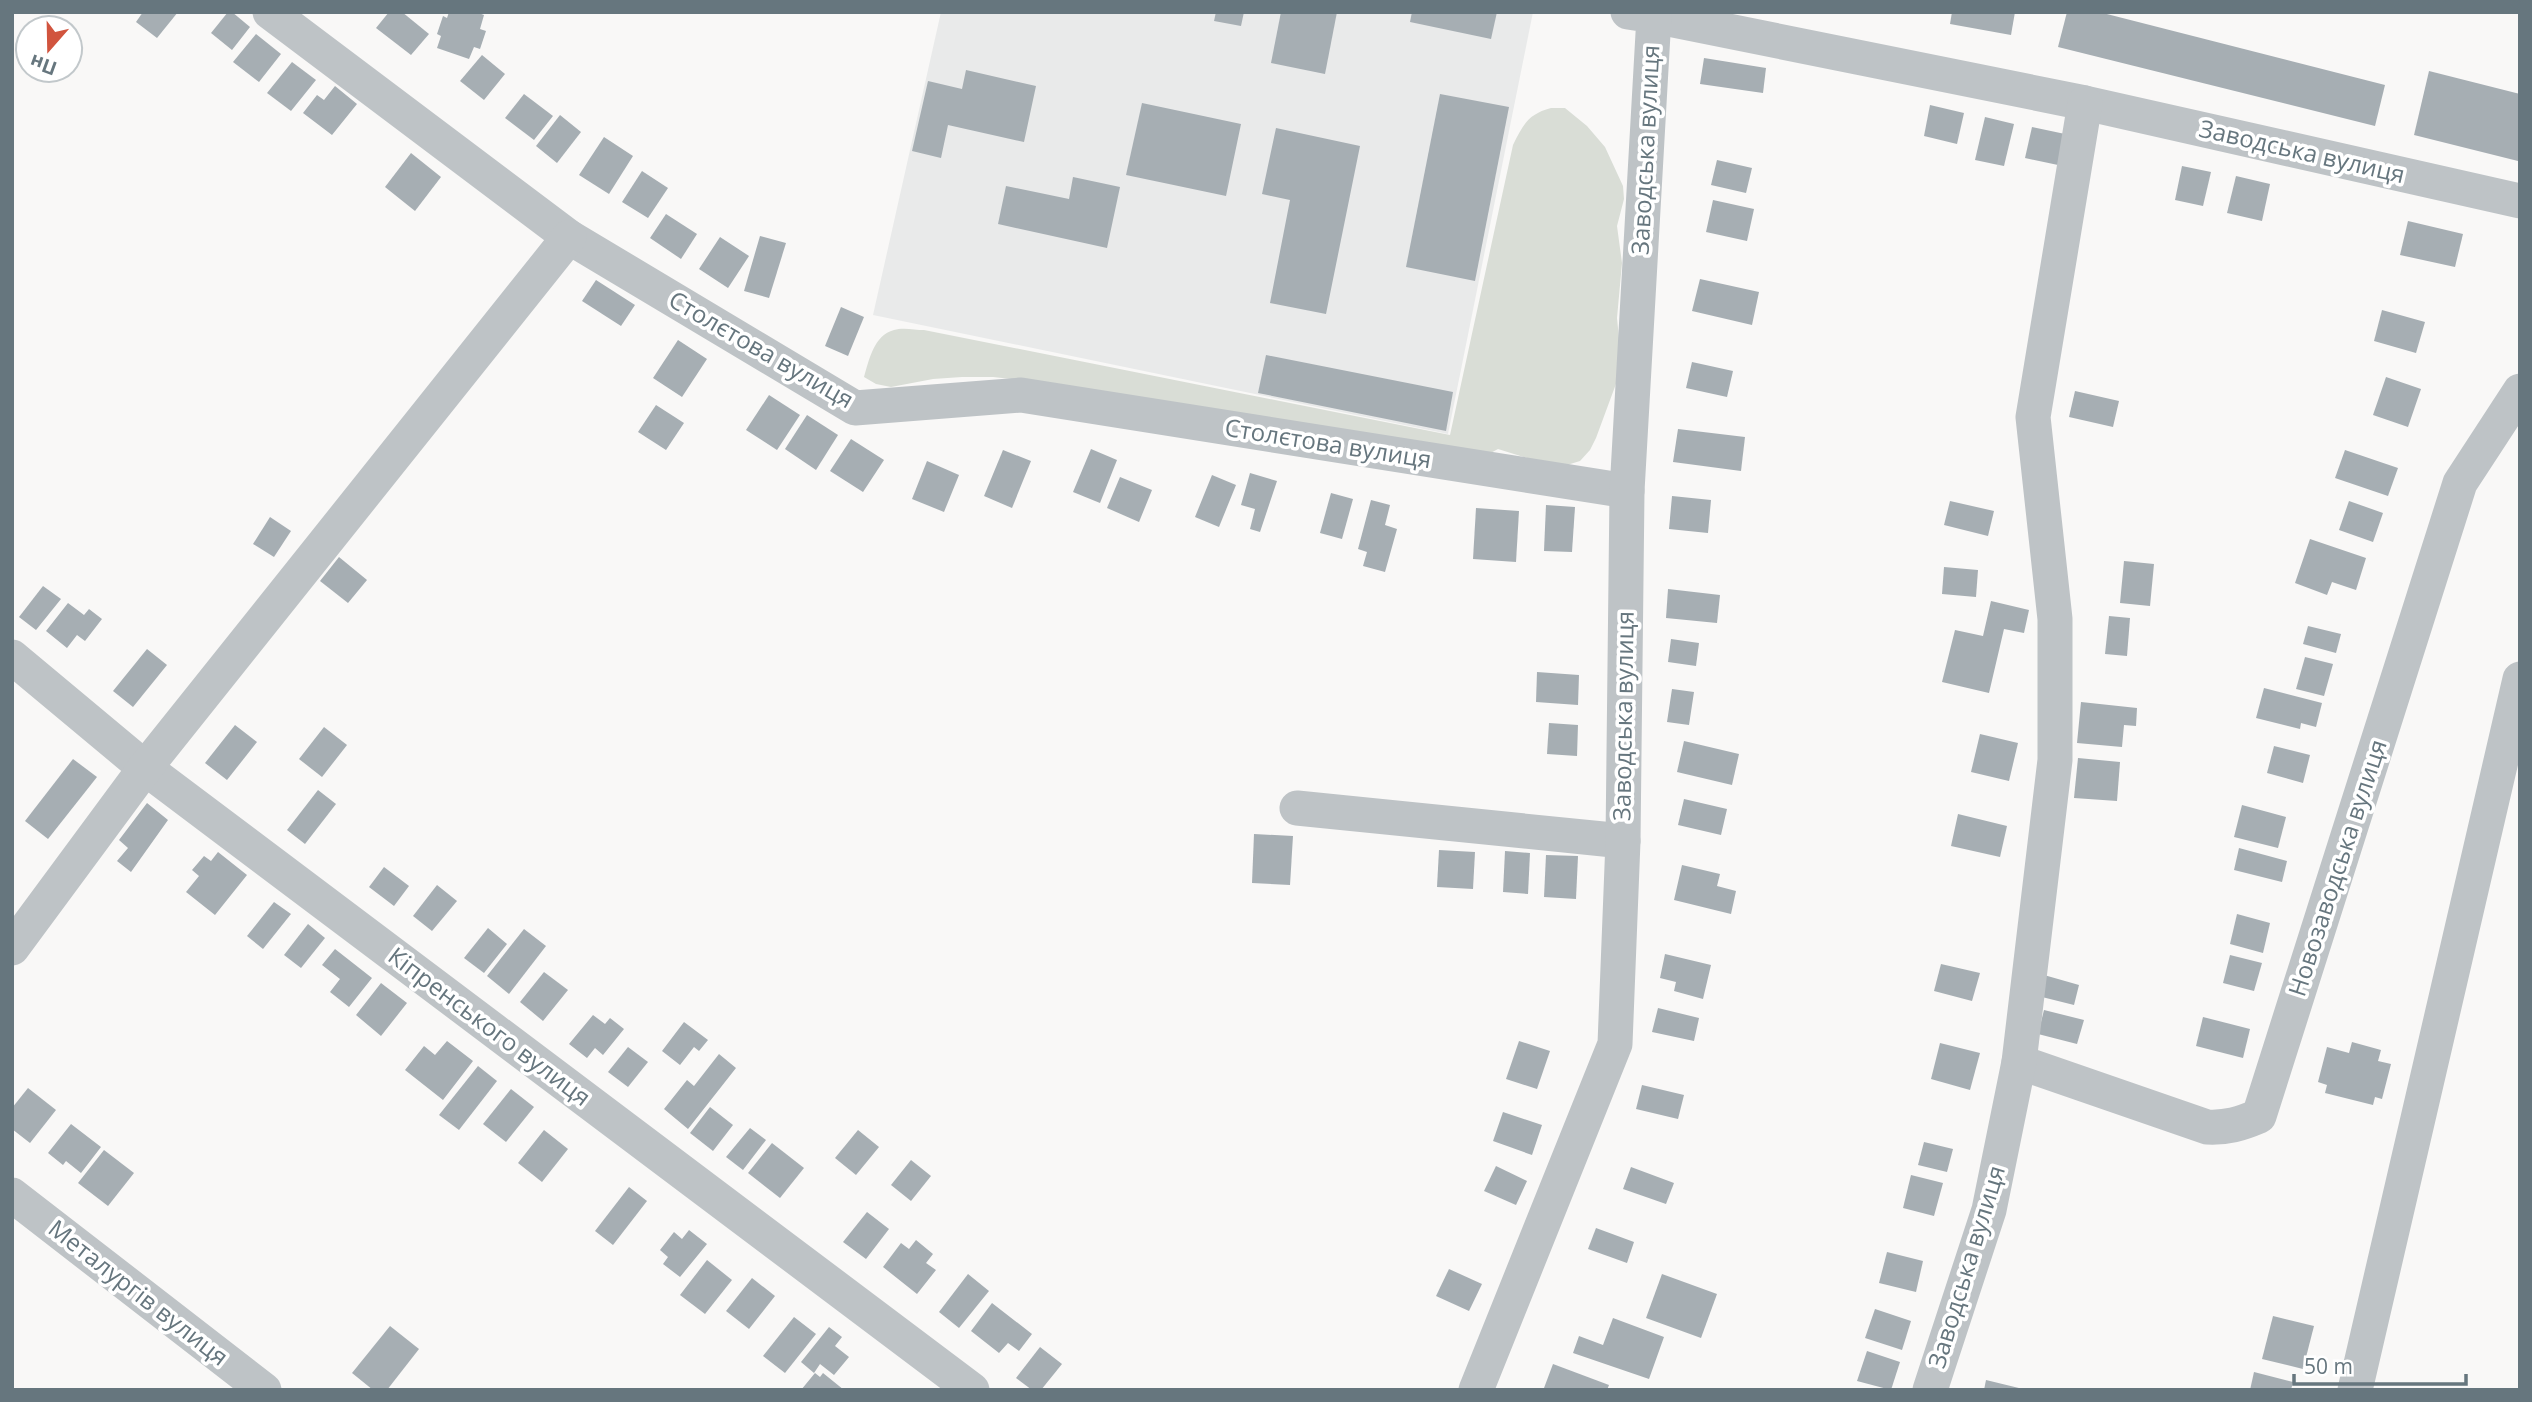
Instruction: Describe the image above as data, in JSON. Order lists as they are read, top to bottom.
{
  "streets": {
    "street": [
      "Заводська вулиця",
      "Столєтова вулиця",
      "Новозаводська вулиця",
      "Кіпренського вулиця",
      "Металургів вулиця"
    ]
  },
  "crossings": [
    ["Заводська вулиця", "Столєтова вулиця"],
    ["Заводська вулиця", "Новозаводська вулиця"]
  ],
  "scale_bar": "50 m",
  "north": "bottom"
}
